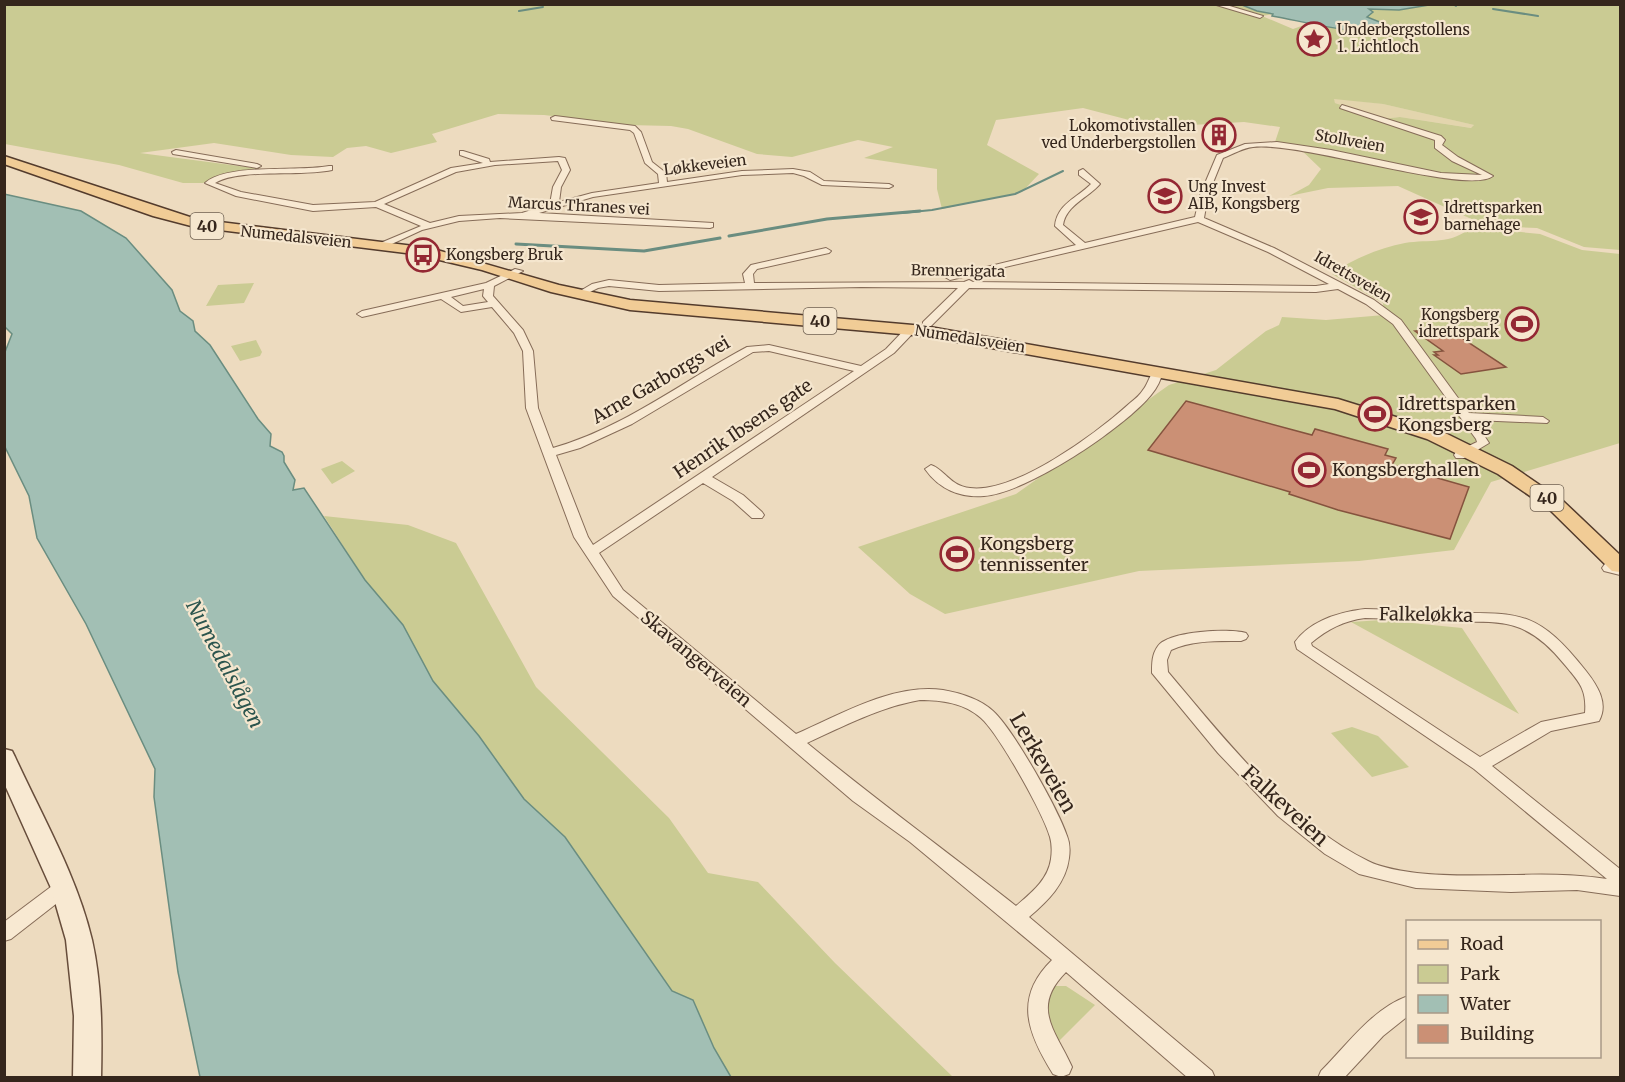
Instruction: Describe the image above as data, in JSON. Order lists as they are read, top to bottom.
{
  "streets": {
    "main road": ["40", "Numedalsveien"],
    "street": [
      "Stollveien",
      "Løkkeveien",
      "Marcus Thranes vei",
      "Brennerigata",
      "Idrettsveien",
      "Arne Garborgs vei",
      "Henrik Ibsens gate",
      "Falkeløkka",
      "Skavangerveien",
      "Lerkeveien",
      "Falkeveien"
    ]
  },
  "crossings": [
    ["Stollveien", "Idrettsveien"],
    ["Løkkeveien", "Marcus Thranes vei"],
    ["Marcus Thranes vei", "Numedalsveien"],
    ["Numedalsveien", "Brennerigata"],
    ["Numedalsveien", "Idrettsveien"],
    ["Numedalsveien", "Henrik Ibsens gate"],
    ["Brennerigata", "Idrettsveien"],
    ["Brennerigata", "Henrik Ibsens gate"],
    ["Arne Garborgs vei", "Henrik Ibsens gate"],
    ["Arne Garborgs vei", "Skavangerveien"],
    ["Henrik Ibsens gate", "Skavangerveien"],
    ["Skavangerveien", "Lerkeveien"]
  ],
  "water": ["Numedalslågen"],
  "places": {
    "place": ["Underbergstollens 1. Lichtloch"],
    "building": ["Lokomotivstallen ved Underbergstollen"],
    "school or university": ["Ung Invest AIB, Kongsberg", "Idrettsparken barnehage"],
    "bus stop": ["Kongsberg Bruk"],
    "sports": [
      "Kongsberg idrettspark",
      "Idrettsparken Kongsberg",
      "Kongsberghallen",
      "Kongsberg tennissenter"
    ]
  },
  "legend": [
    "Road",
    "Park",
    "Water",
    "Building"
  ]
}
